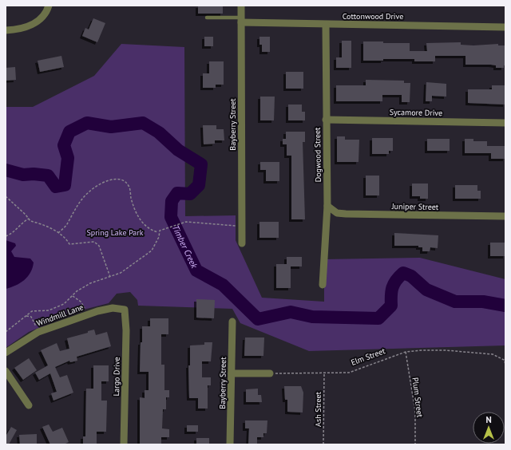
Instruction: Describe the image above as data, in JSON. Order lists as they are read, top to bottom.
{
  "streets": {
    "street": [
      "Cottonwood Drive",
      "Sycamore Drive",
      "Bayberry Street",
      "Dogwood Street",
      "Juniper Street",
      "Windmill Lane",
      "Largo Drive"
    ],
    "path": ["Elm Street", "Plum Street", "Ash Street"]
  },
  "crossings": [
    ["Cottonwood Drive", "Bayberry Street"],
    ["Cottonwood Drive", "Dogwood Street"],
    ["Sycamore Drive", "Dogwood Street"],
    ["Dogwood Street", "Juniper Street"],
    ["Windmill Lane", "Largo Drive"],
    ["Elm Street", "Plum Street"],
    ["Elm Street", "Ash Street"]
  ],
  "water": ["Timber Creek"],
  "parks": ["Spring Lake Park"],
  "north": "top"
}
